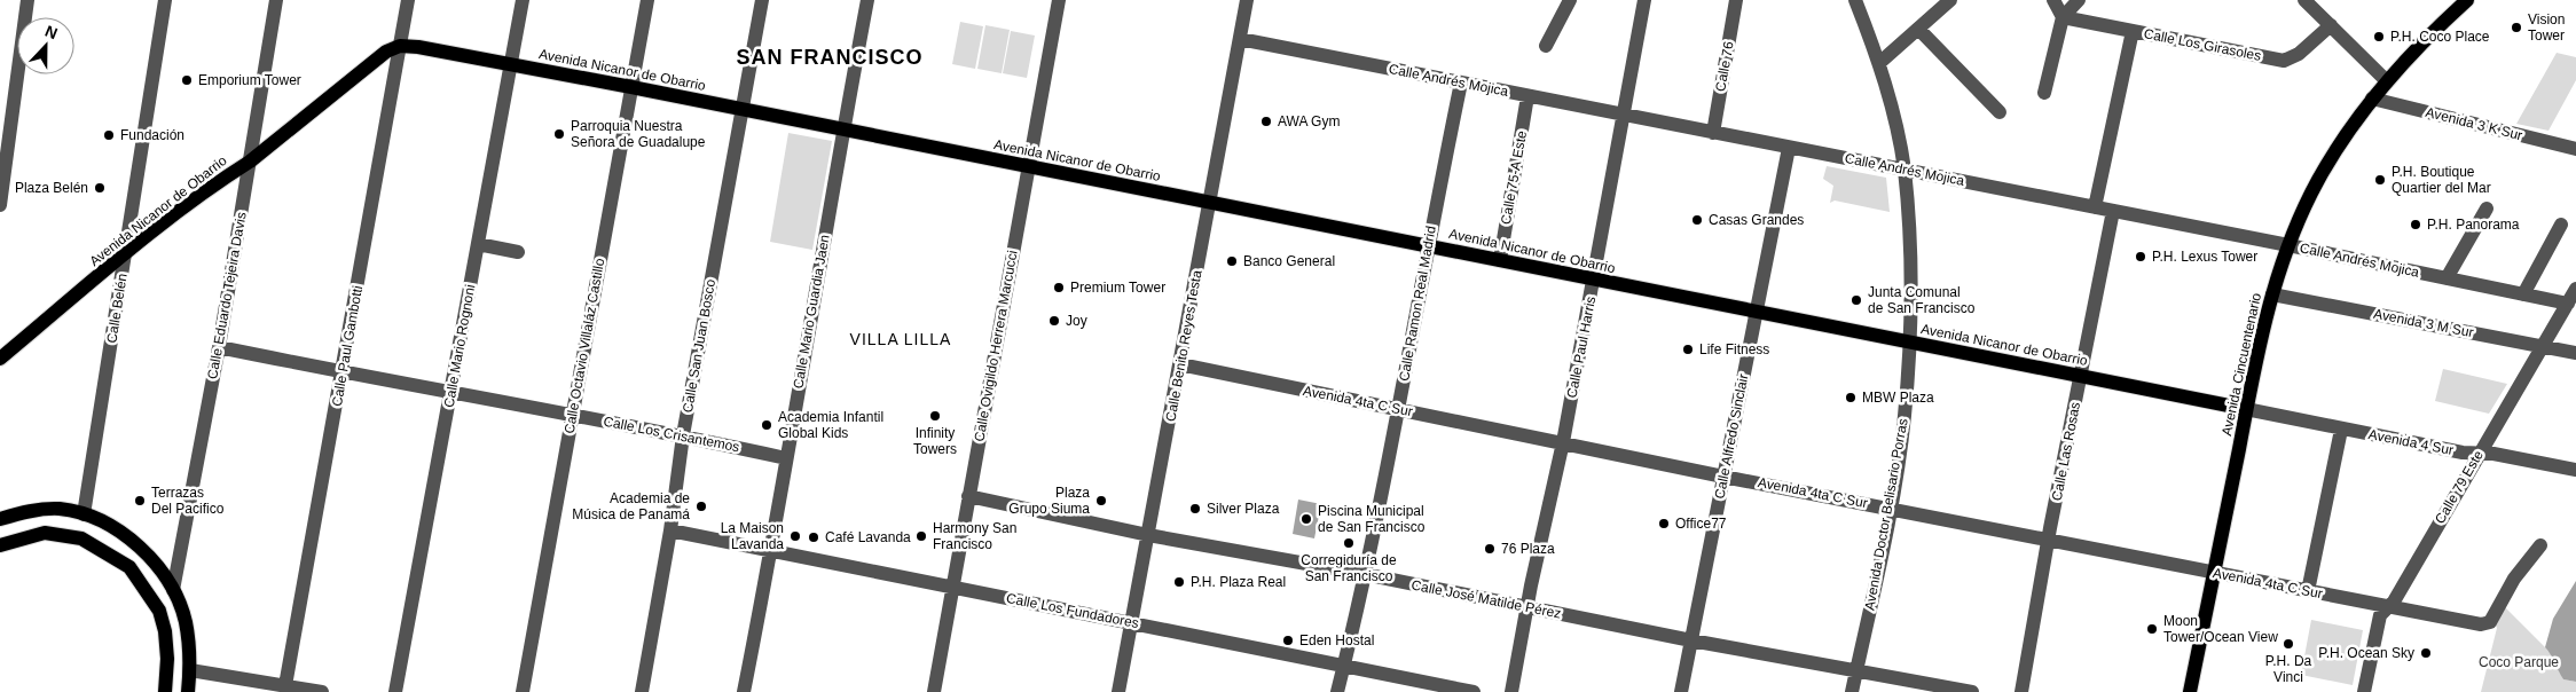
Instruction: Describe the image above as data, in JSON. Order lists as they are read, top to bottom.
{
  "streets": {
    "main road": ["Avenida Nicanor de Obarrio", "Avenida Cincuentenario"],
    "street": [
      "Calle Los Girasoles",
      "Calle 76",
      "Calle Andrés Mojica",
      "Avenida 3 K Sur",
      "Calle 75-A Este",
      "Calle Eduardo Tejeira Davis",
      "Calle Ramon Real Madrid",
      "Calle Belén",
      "Calle Mario Guardia Jaen",
      "Avenida 3 M Sur",
      "Calle Paul Gambotti",
      "Calle Mario Rognoni",
      "Calle Octavio Villaláz Castillo",
      "Calle San Juan Bosco",
      "Calle Ovigildo Herrera Marcucci",
      "Calle Benito Reyes Testa",
      "Calle Paul Harris",
      "Avenida 4ta C Sur",
      "Calle Los Crisantemos",
      "Calle Alfredo Sinclair",
      "Avenida 4 Sur",
      "Calle Las Rosas",
      "Calle 79 Este",
      "Avenida Doctor Belisario Porras",
      "Calle José Matilde Pérez",
      "Calle Los Fundadores"
    ]
  },
  "crossings": [
    ["Calle 76", "Calle Andrés Mojica"],
    ["Avenida Nicanor de Obarrio", "Calle 75-A Este"],
    ["Avenida Nicanor de Obarrio", "Calle Eduardo Tejeira Davis"],
    ["Avenida Nicanor de Obarrio", "Calle Ramon Real Madrid"],
    ["Avenida Nicanor de Obarrio", "Calle Belén"],
    ["Avenida Nicanor de Obarrio", "Calle Mario Guardia Jaen"],
    ["Avenida Nicanor de Obarrio", "Calle Paul Gambotti"],
    ["Avenida Nicanor de Obarrio", "Calle Mario Rognoni"],
    ["Avenida Nicanor de Obarrio", "Calle Octavio Villaláz Castillo"],
    ["Avenida Nicanor de Obarrio", "Calle San Juan Bosco"],
    ["Avenida Nicanor de Obarrio", "Calle Ovigildo Herrera Marcucci"],
    ["Avenida Nicanor de Obarrio", "Calle Benito Reyes Testa"],
    ["Avenida Nicanor de Obarrio", "Calle Paul Harris"],
    ["Avenida Nicanor de Obarrio", "Avenida Cincuentenario"],
    ["Avenida Nicanor de Obarrio", "Calle Alfredo Sinclair"],
    ["Avenida Nicanor de Obarrio", "Avenida 4 Sur"],
    ["Avenida Nicanor de Obarrio", "Calle Las Rosas"],
    ["Avenida Nicanor de Obarrio", "Avenida Doctor Belisario Porras"],
    ["Calle Andrés Mojica", "Calle 75-A Este"],
    ["Calle Andrés Mojica", "Calle Ramon Real Madrid"],
    ["Calle Andrés Mojica", "Calle Benito Reyes Testa"],
    ["Calle Andrés Mojica", "Calle Paul Harris"],
    ["Calle Andrés Mojica", "Avenida Cincuentenario"],
    ["Calle Andrés Mojica", "Calle Alfredo Sinclair"],
    ["Calle Andrés Mojica", "Calle Las Rosas"],
    ["Calle Andrés Mojica", "Calle 79 Este"],
    ["Calle Andrés Mojica", "Avenida Doctor Belisario Porras"],
    ["Avenida 3 K Sur", "Avenida Cincuentenario"],
    ["Calle Eduardo Tejeira Davis", "Calle Los Crisantemos"],
    ["Calle Ramon Real Madrid", "Avenida 4ta C Sur"],
    ["Calle Ramon Real Madrid", "Calle José Matilde Pérez"],
    ["Calle Ramon Real Madrid", "Calle Los Fundadores"],
    ["Calle Mario Guardia Jaen", "Calle Los Crisantemos"],
    ["Calle Mario Guardia Jaen", "Calle Los Fundadores"],
    ["Avenida 3 M Sur", "Avenida Cincuentenario"],
    ["Avenida 3 M Sur", "Calle 79 Este"],
    ["Calle Paul Gambotti", "Calle Los Crisantemos"],
    ["Calle Mario Rognoni", "Calle Los Crisantemos"],
    ["Calle Octavio Villaláz Castillo", "Calle Los Crisantemos"],
    ["Calle San Juan Bosco", "Calle Los Crisantemos"],
    ["Calle San Juan Bosco", "Calle Los Fundadores"],
    ["Calle Ovigildo Herrera Marcucci", "Calle José Matilde Pérez"],
    ["Calle Ovigildo Herrera Marcucci", "Calle Los Fundadores"],
    ["Calle Benito Reyes Testa", "Avenida 4ta C Sur"],
    ["Calle Benito Reyes Testa", "Calle José Matilde Pérez"],
    ["Calle Benito Reyes Testa", "Calle Los Fundadores"],
    ["Calle Paul Harris", "Avenida 4ta C Sur"],
    ["Calle Paul Harris", "Calle José Matilde Pérez"],
    ["Avenida Cincuentenario", "Avenida 4ta C Sur"],
    ["Avenida Cincuentenario", "Avenida 4 Sur"],
    ["Avenida 4ta C Sur", "Calle Alfredo Sinclair"],
    ["Avenida 4ta C Sur", "Calle Las Rosas"],
    ["Avenida 4ta C Sur", "Calle 79 Este"],
    ["Avenida 4ta C Sur", "Avenida Doctor Belisario Porras"],
    ["Calle Alfredo Sinclair", "Calle José Matilde Pérez"],
    ["Avenida 4 Sur", "Calle 79 Este"],
    ["Avenida Doctor Belisario Porras", "Calle José Matilde Pérez"]
  ],
  "districts": ["SAN FRANCISCO", "VILLA LILLA"],
  "parks": ["Coco Parque"],
  "places": [
    "Vision Tower",
    "P.H. Coco Place",
    "Emporium Tower",
    "AWA Gym",
    "Parroquia Nuestra Señora de Guadalupe",
    "Fundación",
    "P.H. Boutique Quartier del Mar",
    "Plaza Belén",
    "Casas Grandes",
    "P.H. Panorama",
    "P.H. Lexus Tower",
    "Banco General",
    "Premium Tower",
    "Junta Comunal de San Francisco",
    "Joy",
    "Life Fitness",
    "MBW Plaza",
    "Infinity Towers",
    "Academia Infantil Global Kids",
    "Terrazas Del Pacifico",
    "Plaza Grupo Siuma",
    "Academia de Música de Panamá",
    "Silver Plaza",
    "Piscina Municipal de San Francisco",
    "Office77",
    "La Maison Lavanda",
    "Harmony San Francisco",
    "Café Lavanda",
    "Corregiduría de San Francisco",
    "76 Plaza",
    "P.H. Plaza Real",
    "Moon Tower/Ocean View",
    "Eden Hostal",
    "P.H. Da Vinci",
    "P.H. Ocean Sky"
  ],
  "north": "top"
}
